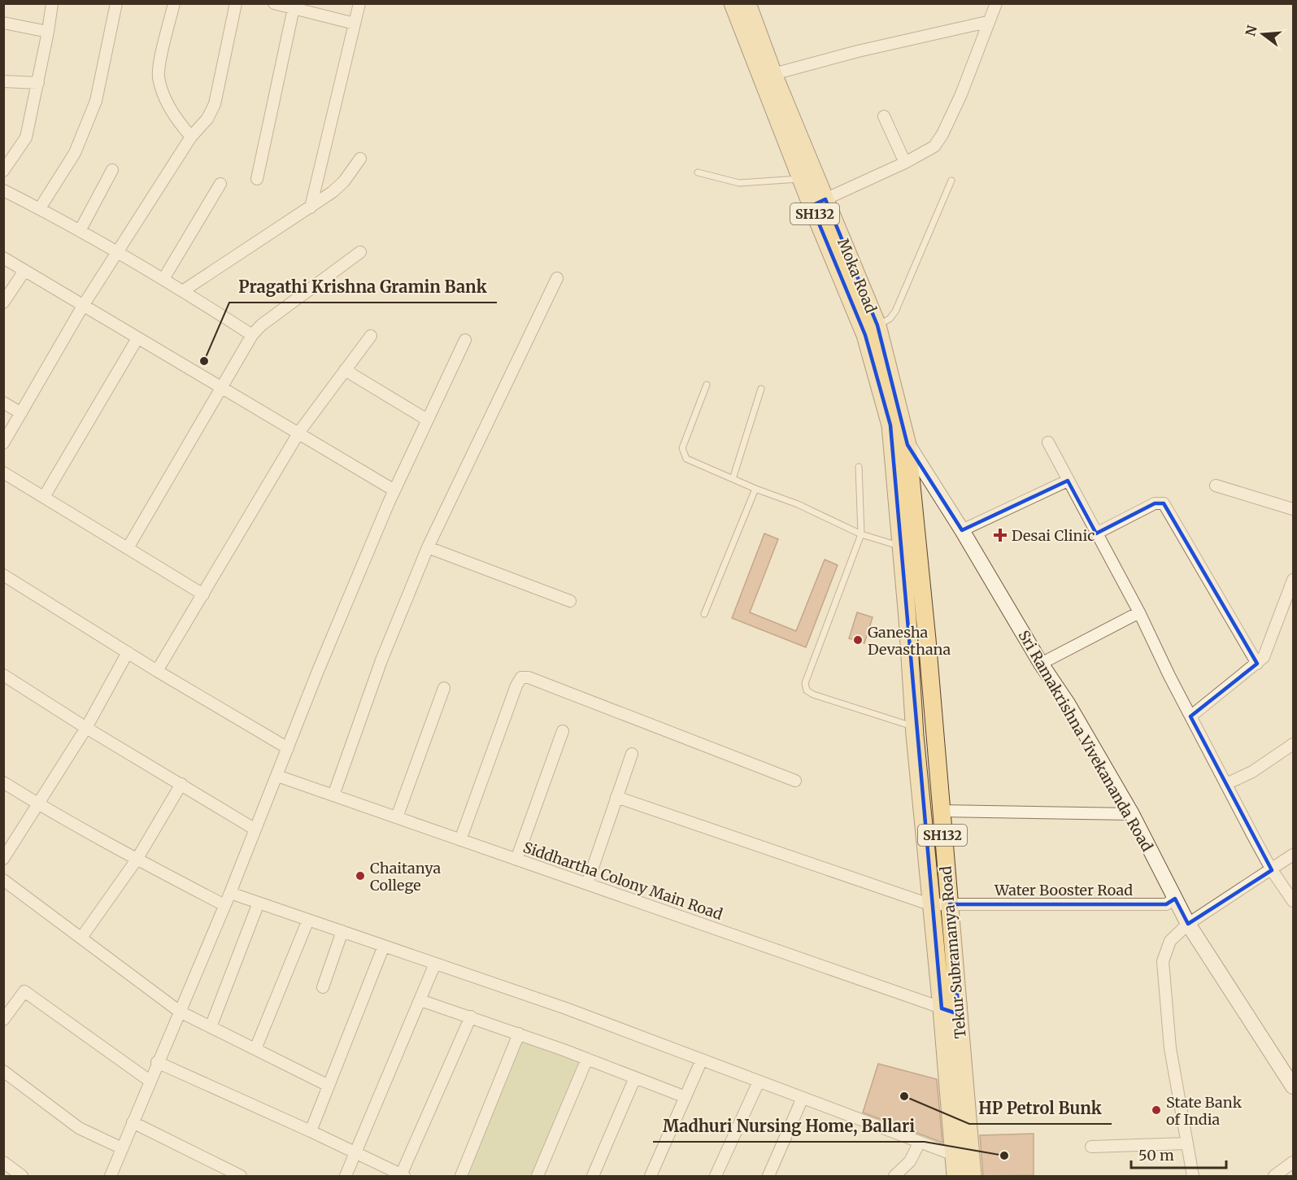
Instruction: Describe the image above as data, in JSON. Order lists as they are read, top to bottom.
{
  "streets": {
    "main road": [
      "SH132",
      "Moka Road",
      "Sri Ramakrishna Vivekananda Road",
      "Tekur Subramanya Road"
    ],
    "street": ["Siddhartha Colony Main Road", "Water Booster Road"]
  },
  "crossings": [
    ["SH132", "Moka Road"],
    ["SH132", "Sri Ramakrishna Vivekananda Road"],
    ["SH132", "Siddhartha Colony Main Road"],
    ["SH132", "Water Booster Road"],
    ["SH132", "Tekur Subramanya Road"],
    ["Moka Road", "Sri Ramakrishna Vivekananda Road"],
    ["Sri Ramakrishna Vivekananda Road", "Water Booster Road"],
    ["Siddhartha Colony Main Road", "Tekur Subramanya Road"],
    ["Water Booster Road", "Tekur Subramanya Road"]
  ],
  "places": {
    "other": [
      "Pragathi Krishna Gramin Bank",
      "Ganesha Devasthana",
      "Chaitanya College",
      "HP Petrol Bunk",
      "State Bank of India",
      "Madhuri Nursing Home, Ballari"
    ],
    "health": ["Desai Clinic"]
  },
  "scale_bar": "50 m",
  "north": "left"
}
